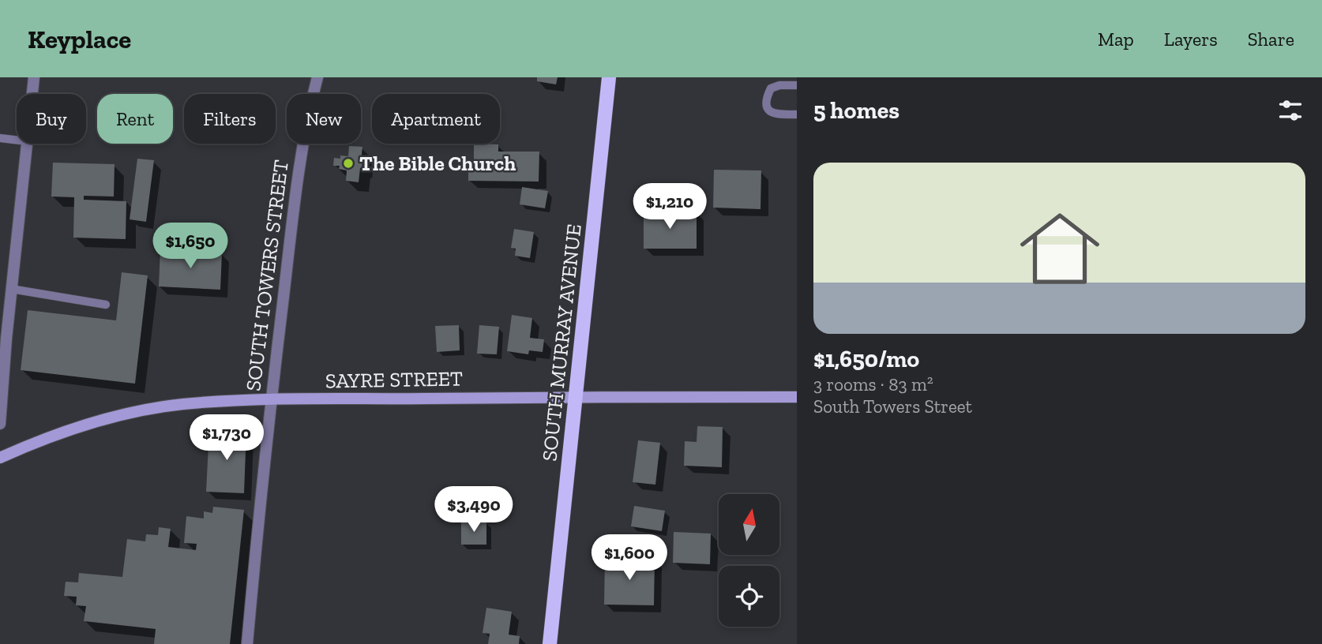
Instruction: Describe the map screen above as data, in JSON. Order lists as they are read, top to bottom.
{
  "streets": {
    "main road": ["SOUTH MURRAY AVENUE", "SAYRE STREET"],
    "street": ["SOUTH TOWERS STREET"]
  },
  "crossings": [
    ["SOUTH TOWERS STREET", "SAYRE STREET"],
    ["SOUTH MURRAY AVENUE", "SAYRE STREET"]
  ],
  "places": ["The Bible Church"],
  "north": "top",
  "page": {
    "header": "Keyplace",
    "nav": ["Map", "Layers", "Share"],
    "heading": "5 homes",
    "chip": [
      "Buy",
      "Rent",
      "Filters",
      "New",
      "Apartment"
    ],
    "list": [
      {
        "name": "$1,650/mo",
        "note": "3 rooms · 83 m² · South Towers Street"
      }
    ],
    "price": [
      "$1,210",
      "$1,650",
      "$1,730",
      "$3,490",
      "$1,600"
    ]
  }
}
